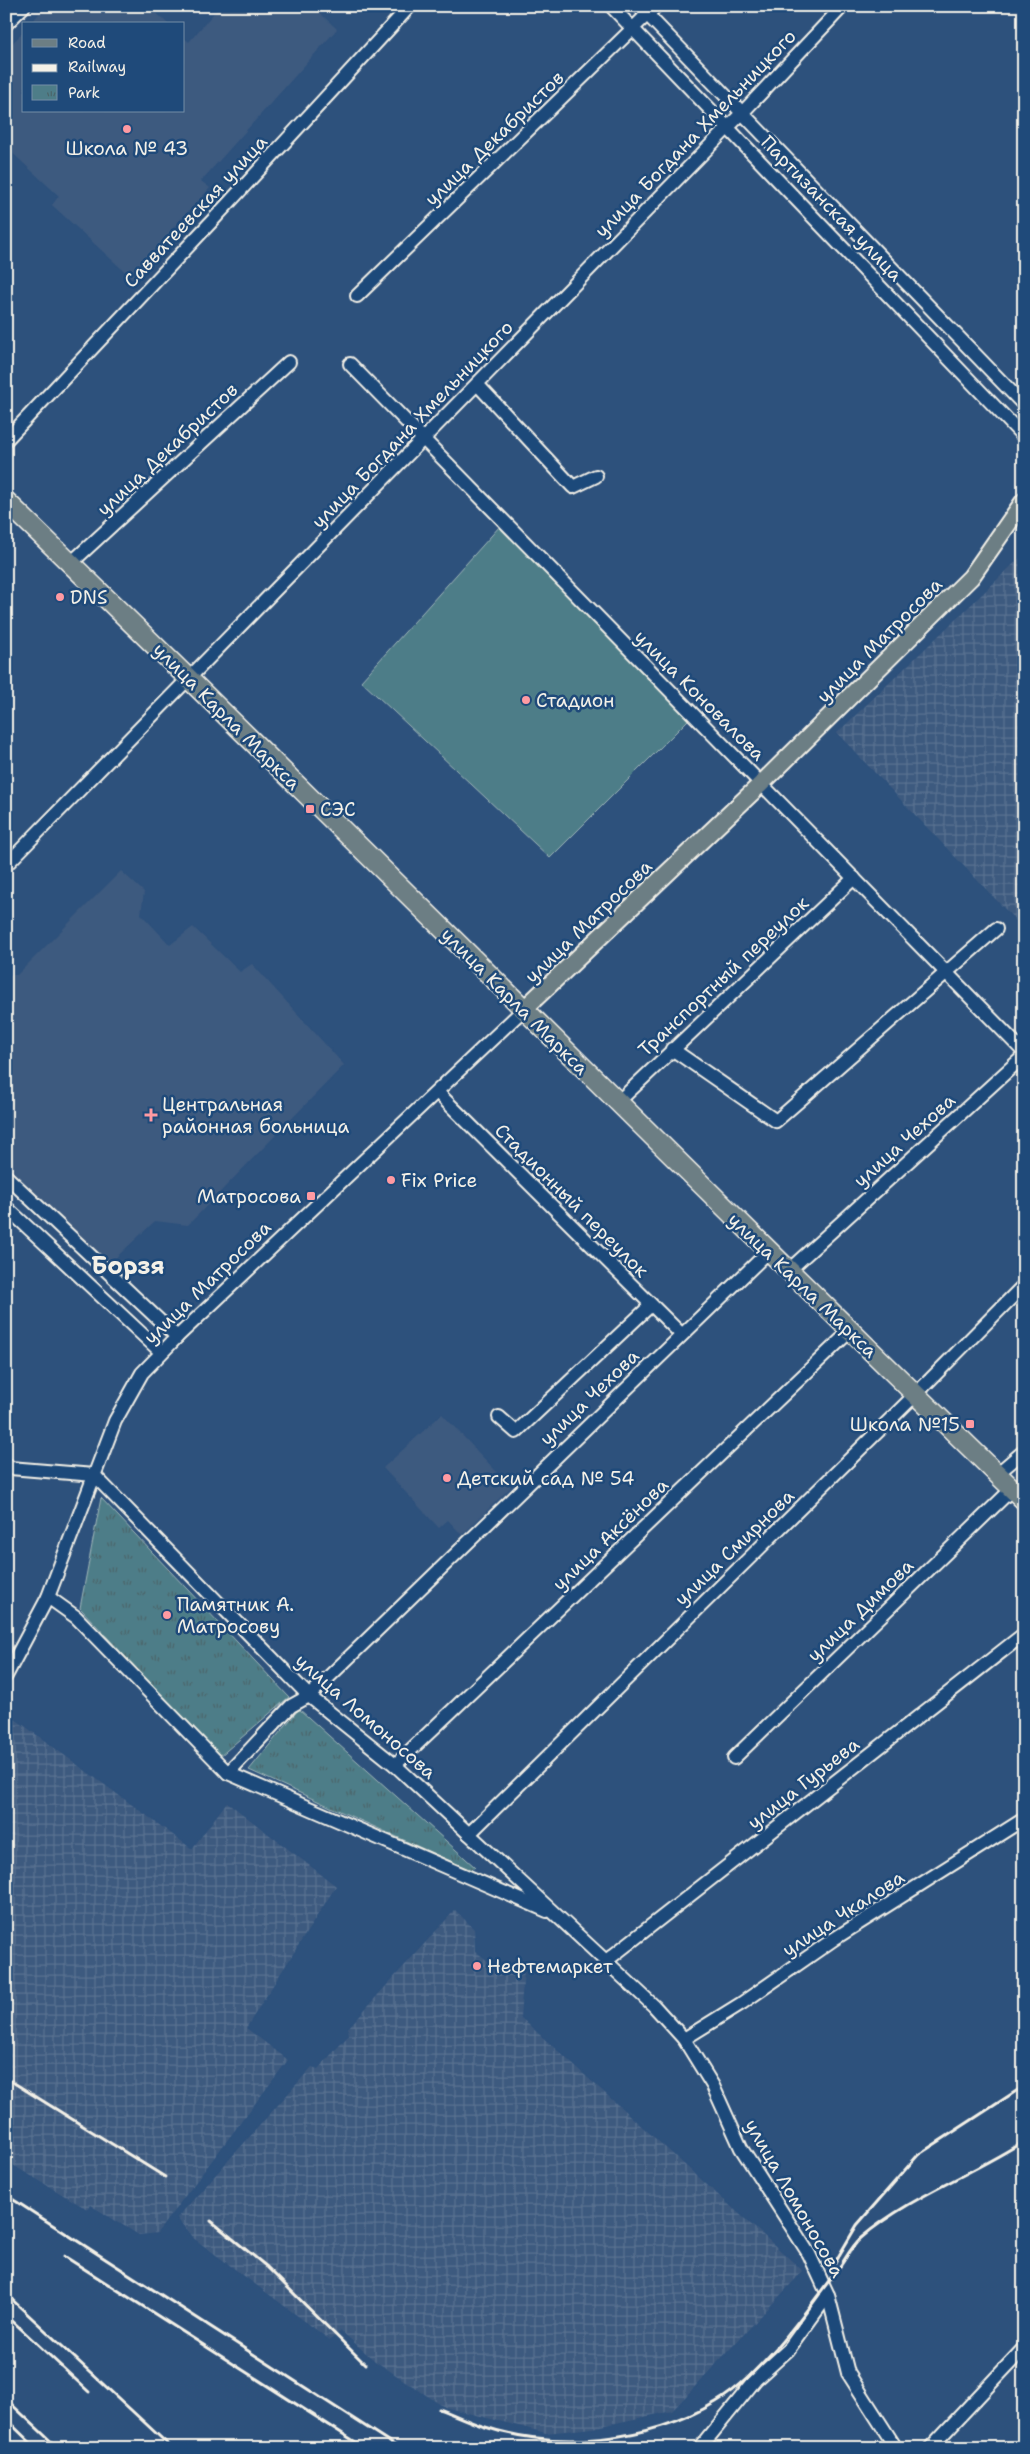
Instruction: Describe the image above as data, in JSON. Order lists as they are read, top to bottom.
{
  "streets": {
    "highway": ["улица Карла Маркса"],
    "main road": ["улица Матросова"],
    "street": [
      "улица Богдана Хмельницкого",
      "улица Декабристов",
      "Партизанская улица",
      "Савватеевская улица",
      "улица Коновалова",
      "Транспортный переулок",
      "улица Чехова",
      "Стадионный переулок",
      "улица Аксёнова",
      "улица Смирнова",
      "улица Димова",
      "улица Ломоносова",
      "улица Гурьева",
      "улица Чкалова"
    ]
  },
  "crossings": [
    ["улица Богдана Хмельницкого", "Партизанская улица"],
    ["улица Богдана Хмельницкого", "улица Коновалова"],
    ["улица Богдана Хмельницкого", "улица Карла Маркса"],
    ["улица Декабристов", "Партизанская улица"],
    ["улица Декабристов", "улица Карла Маркса"],
    ["улица Матросова", "улица Коновалова"],
    ["улица Матросова", "улица Карла Маркса"],
    ["улица Матросова", "Стадионный переулок"],
    ["улица Матросова", "улица Ломоносова"],
    ["улица Коновалова", "Транспортный переулок"],
    ["улица Карла Маркса", "Транспортный переулок"],
    ["улица Карла Маркса", "улица Чехова"],
    ["улица Карла Маркса", "улица Аксёнова"],
    ["улица Карла Маркса", "улица Смирнова"],
    ["улица Карла Маркса", "улица Димова"],
    ["улица Чехова", "Стадионный переулок"],
    ["улица Чехова", "улица Ломоносова"],
    ["улица Аксёнова", "улица Ломоносова"],
    ["улица Смирнова", "улица Ломоносова"],
    ["улица Ломоносова", "улица Гурьева"],
    ["улица Ломоносова", "улица Чкалова"]
  ],
  "districts": ["Борзя"],
  "places": {
    "other": [
      "Школа № 43",
      "DNS",
      "Стадион",
      "Fix Price",
      "Детский сад № 54",
      "Памятник А. Матросову",
      "Нефтемаркет"
    ],
    "transit": ["СЭС", "Матросова", "Школа №15"],
    "health": ["Центральная районная больница"]
  },
  "legend": ["Road", "Railway", "Park"]
}
